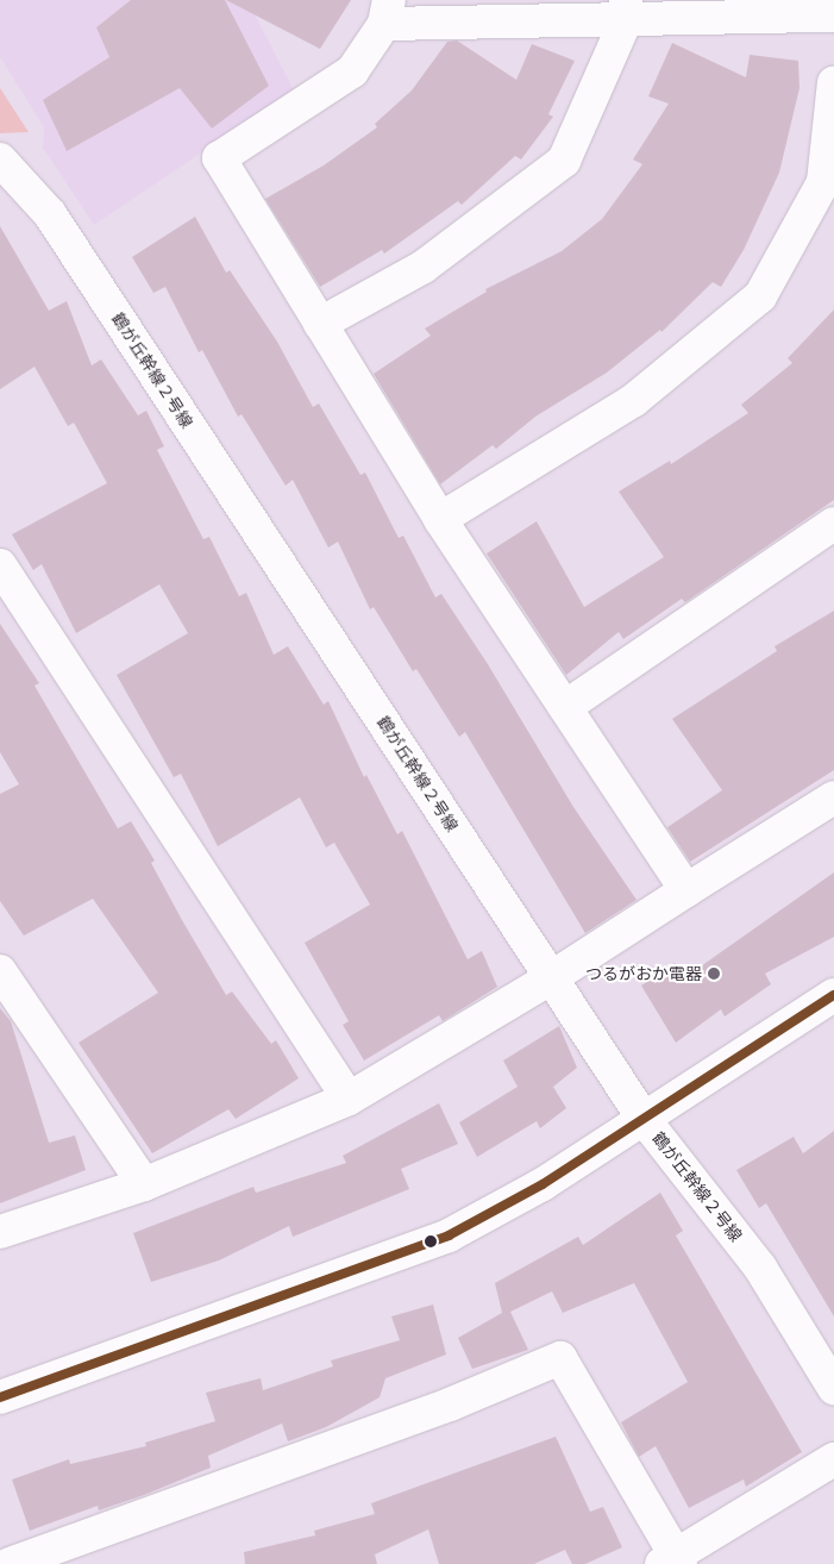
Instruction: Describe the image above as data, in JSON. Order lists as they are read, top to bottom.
{
  "streets": {
    "street": ["鶴が丘幹線２号線"]
  },
  "places": ["つるがおか電器"]
}
